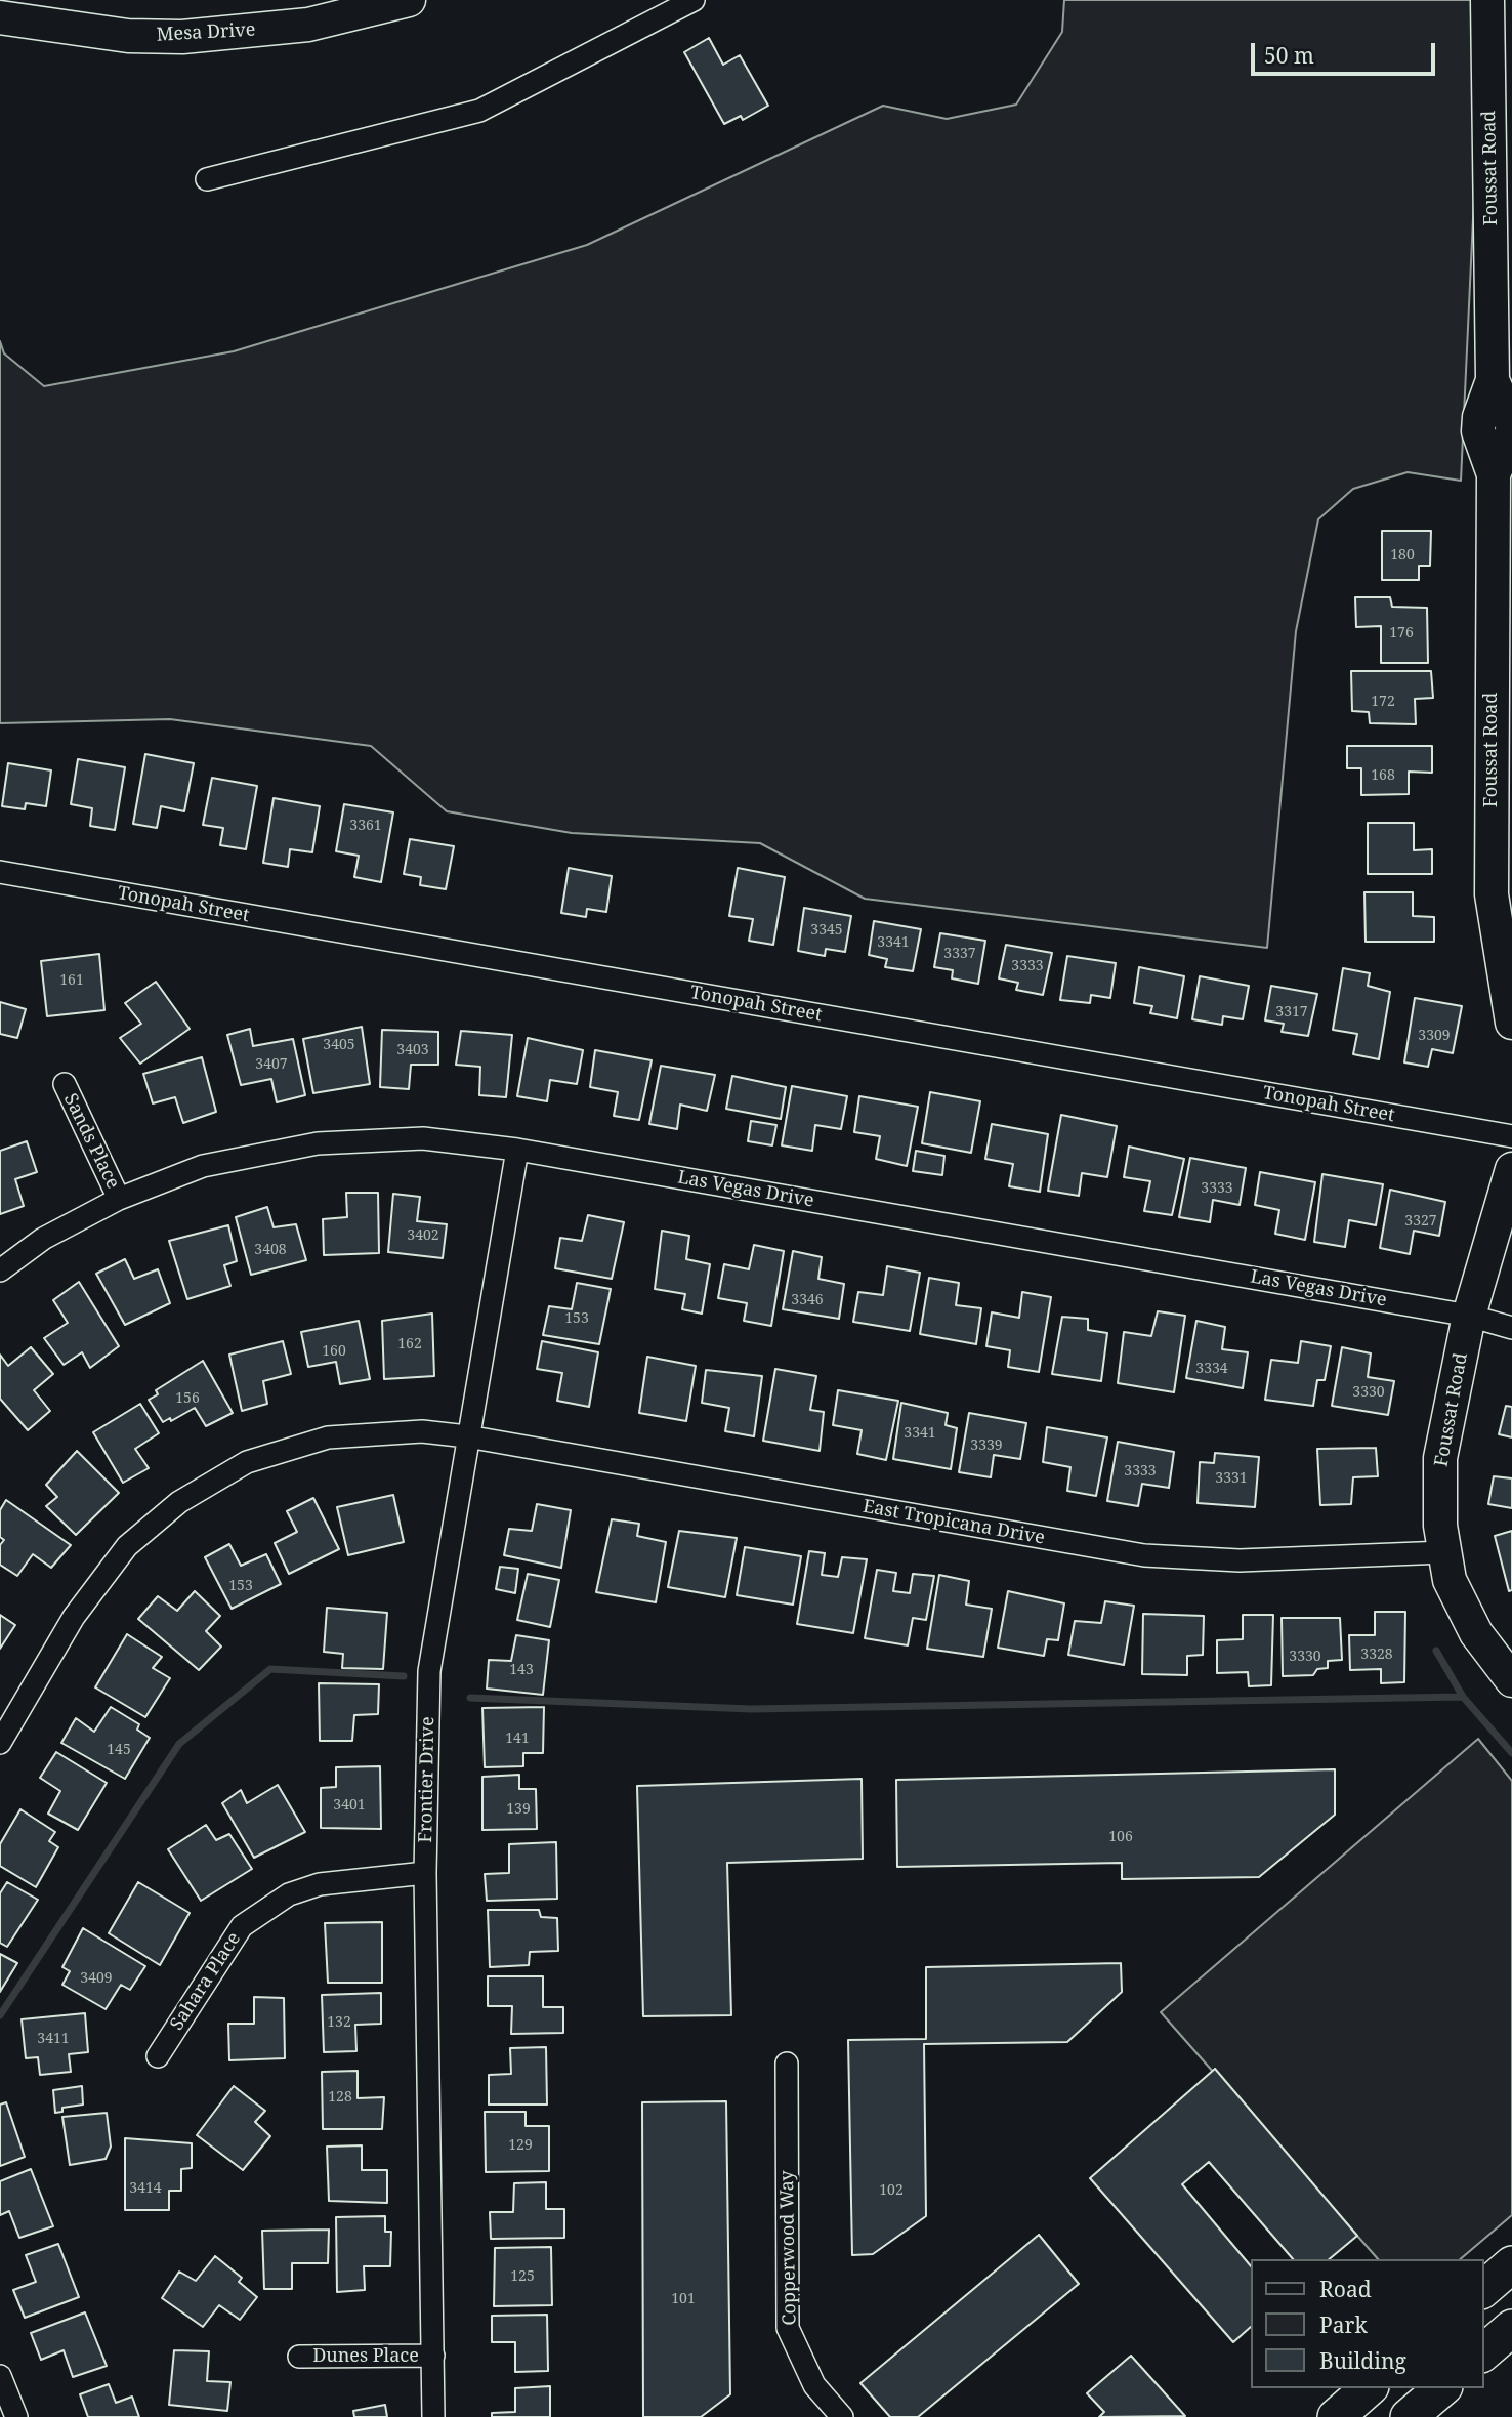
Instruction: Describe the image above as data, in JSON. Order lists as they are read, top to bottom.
{
  "streets": {
    "main road": ["Mesa Drive", "Foussat Road"],
    "street": [
      "Tonopah Street",
      "Sands Place",
      "Las Vegas Drive",
      "East Tropicana Drive",
      "Frontier Drive",
      "Sahara Place",
      "Copperwood Way",
      "Dunes Place"
    ]
  },
  "crossings": [
    ["Foussat Road", "Las Vegas Drive"],
    ["Foussat Road", "East Tropicana Drive"],
    ["Sands Place", "Las Vegas Drive"],
    ["Las Vegas Drive", "Frontier Drive"],
    ["East Tropicana Drive", "Frontier Drive"],
    ["Frontier Drive", "Sahara Place"],
    ["Frontier Drive", "Dunes Place"]
  ],
  "house_numbers": [
    "180",
    "176",
    "172",
    "168",
    "3361",
    "3345",
    "3341",
    "3337",
    "3333",
    "161",
    "3317",
    "3309",
    "3405",
    "3403",
    "3407",
    "3333",
    "3327",
    "3402",
    "3408",
    "3346",
    "153",
    "162",
    "160",
    "3334",
    "3330",
    "156",
    "3341",
    "3339",
    "3333",
    "3331",
    "153",
    "3328",
    "3330",
    "143",
    "141",
    "145",
    "3401",
    "139",
    "106",
    "3409",
    "132",
    "3411",
    "128",
    "129",
    "3414",
    "102",
    "125",
    "101"
  ],
  "legend": ["Road", "Park", "Building"],
  "scale_bar": "50 m"
}
